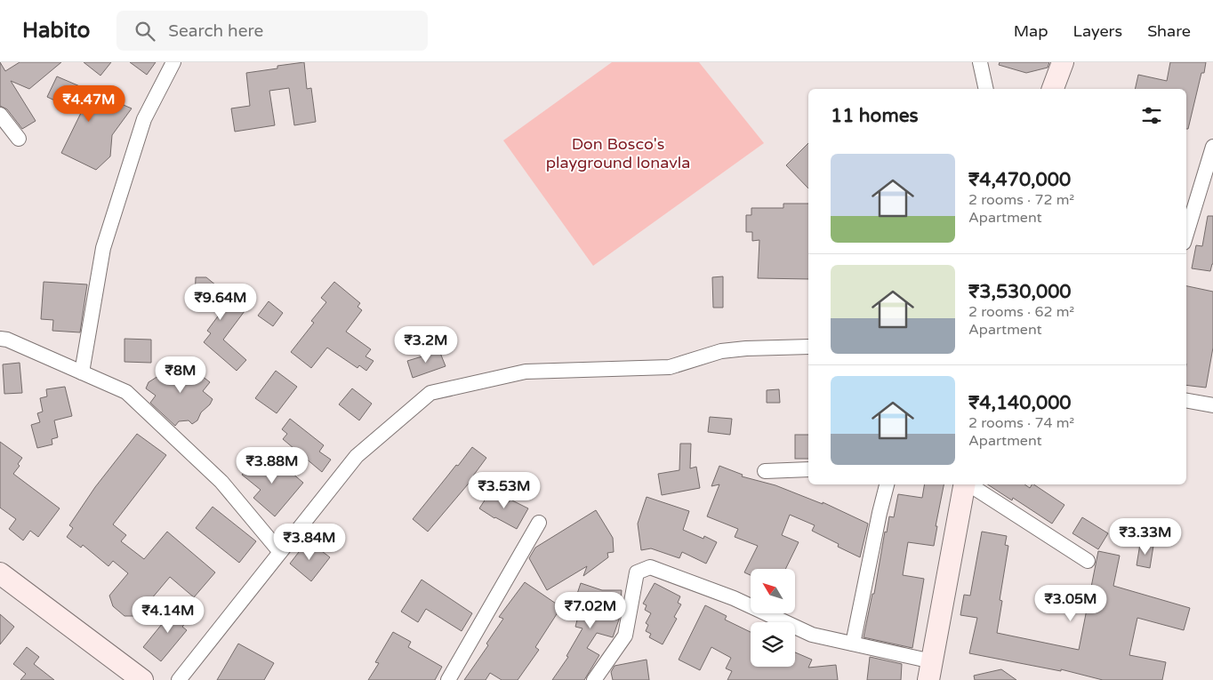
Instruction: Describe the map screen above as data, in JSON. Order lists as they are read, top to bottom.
{
  "parks": ["Don Bosco's playground lonavla"],
  "north": "top left",
  "page": {
    "header": "Habito",
    "search": "Search here",
    "nav": ["Map", "Layers", "Share"],
    "price": [
      "₹4.47M",
      "₹9.64M",
      "₹3.2M",
      "₹8M",
      "₹3.88M",
      "₹3.53M",
      "₹3.33M",
      "₹3.84M",
      "₹3.05M",
      "₹7.02M",
      "₹4.14M"
    ],
    "heading": "11 homes",
    "list": [
      {
        "name": "₹4,470,000",
        "note": "2 rooms · 72 m² · Apartment"
      },
      {
        "name": "₹3,530,000",
        "note": "2 rooms · 62 m² · Apartment"
      },
      {
        "name": "₹4,140,000",
        "note": "2 rooms · 74 m² · Apartment"
      }
    ]
  }
}
